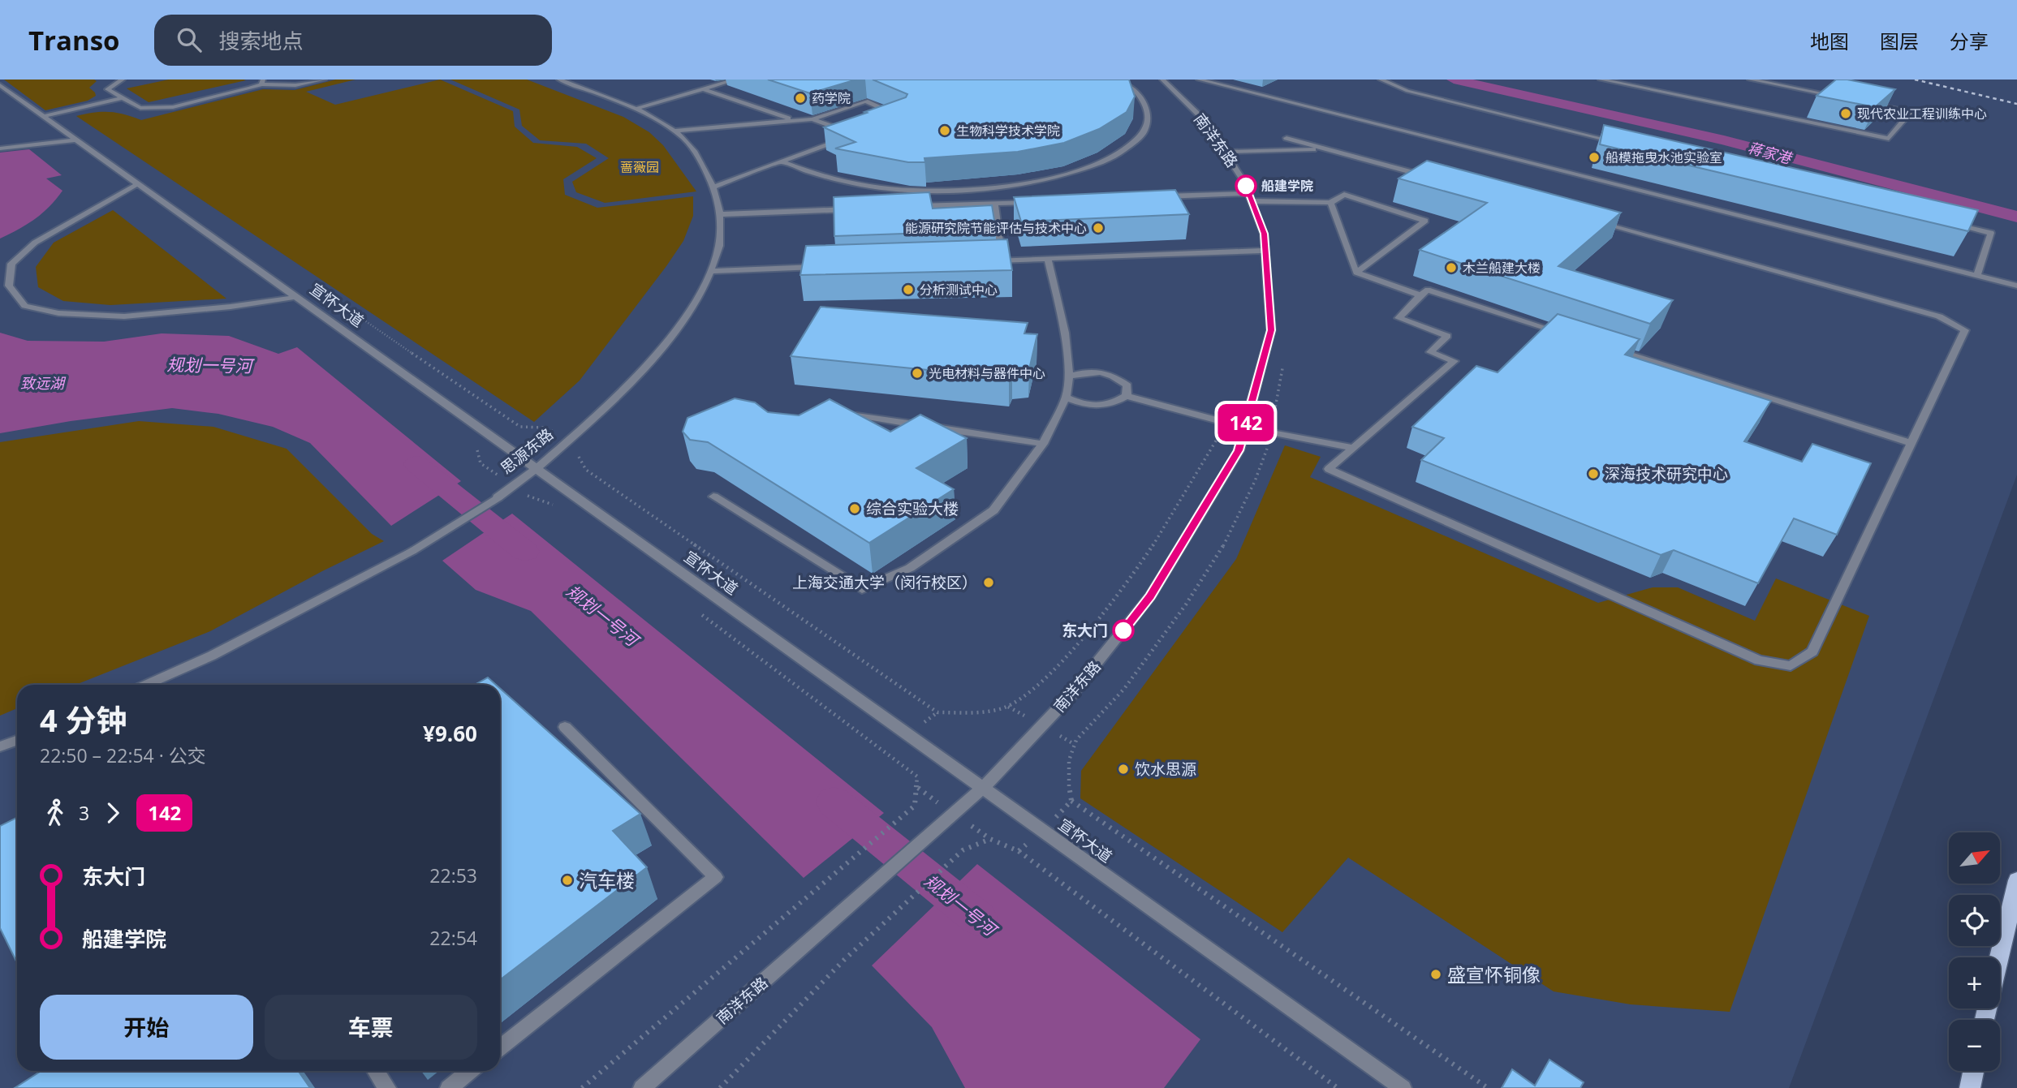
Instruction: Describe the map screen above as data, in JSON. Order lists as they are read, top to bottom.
{
  "streets": {
    "street": ["南洋东路", "宣怀大道", "思源东路"]
  },
  "crossings": [
    ["南洋东路", "宣怀大道"],
    ["宣怀大道", "思源东路"]
  ],
  "water": ["蒋家港", "规划一号河", "致远湖"],
  "parks": ["蔷薇园"],
  "places": [
    "药学院",
    "现代农业工程训练中心",
    "生物科学技术学院",
    "船模拖曳水池实验室",
    "船建学院",
    "能源研究院节能评估与技术中心",
    "木兰船建大楼",
    "分析测试中心",
    "光电材料与器件中心",
    "深海技术研究中心",
    "综合实验大楼",
    "上海交通大学（闵行校区）",
    "东大门",
    "饮水思源",
    "汽车楼",
    "盛宣怀铜像"
  ],
  "lines": ["bus line 142"],
  "north": "top right",
  "page": {
    "header": "Transo",
    "search": "搜索地点",
    "nav": ["地图", "图层", "分享"],
    "on_map": "142",
    "heading": ["4 分钟", "22:50 – 22:54 · 公交", "¥9.60"],
    "legs": ["3", "142"],
    "map_buttons": ["+", "−"],
    "list": [
      {
        "name": "东大门",
        "value": "22:53"
      },
      {
        "name": "船建学院",
        "value": "22:54"
      }
    ],
    "buttons": ["开始", "车票"]
  }
}
